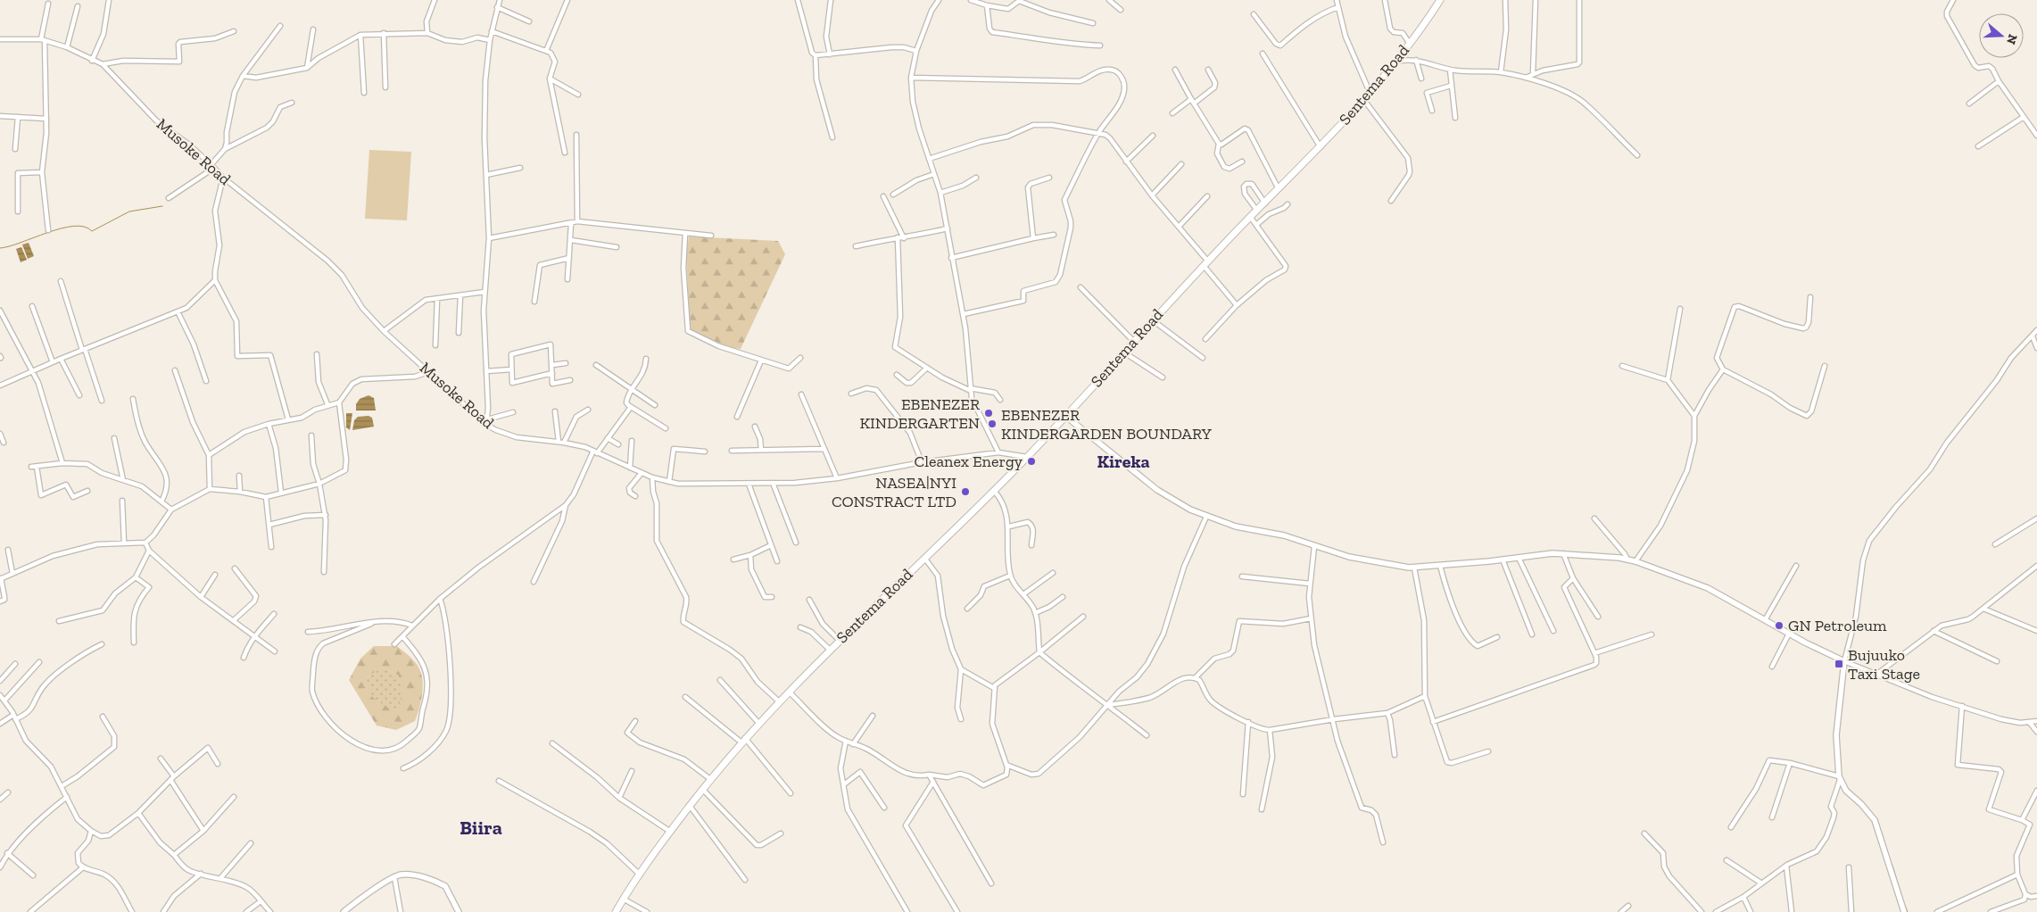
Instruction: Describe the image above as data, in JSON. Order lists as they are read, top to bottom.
{
  "streets": {
    "main road": ["Sentema Road"],
    "street": ["Musoke Road"]
  },
  "crossings": [
    ["Sentema Road", "Musoke Road"]
  ],
  "districts": ["Kireka", "Biira"],
  "places": {
    "other": [
      "EBENEZER KINDERGARTEN",
      "EBENEZER KINDERGARDEN BOUNDARY",
      "Cleanex Energy",
      "NASEA|NYI CONSTRACT LTD",
      "GN Petroleum"
    ],
    "transit": ["Bujuuko Taxi Stage"]
  },
  "north": "right"
}
